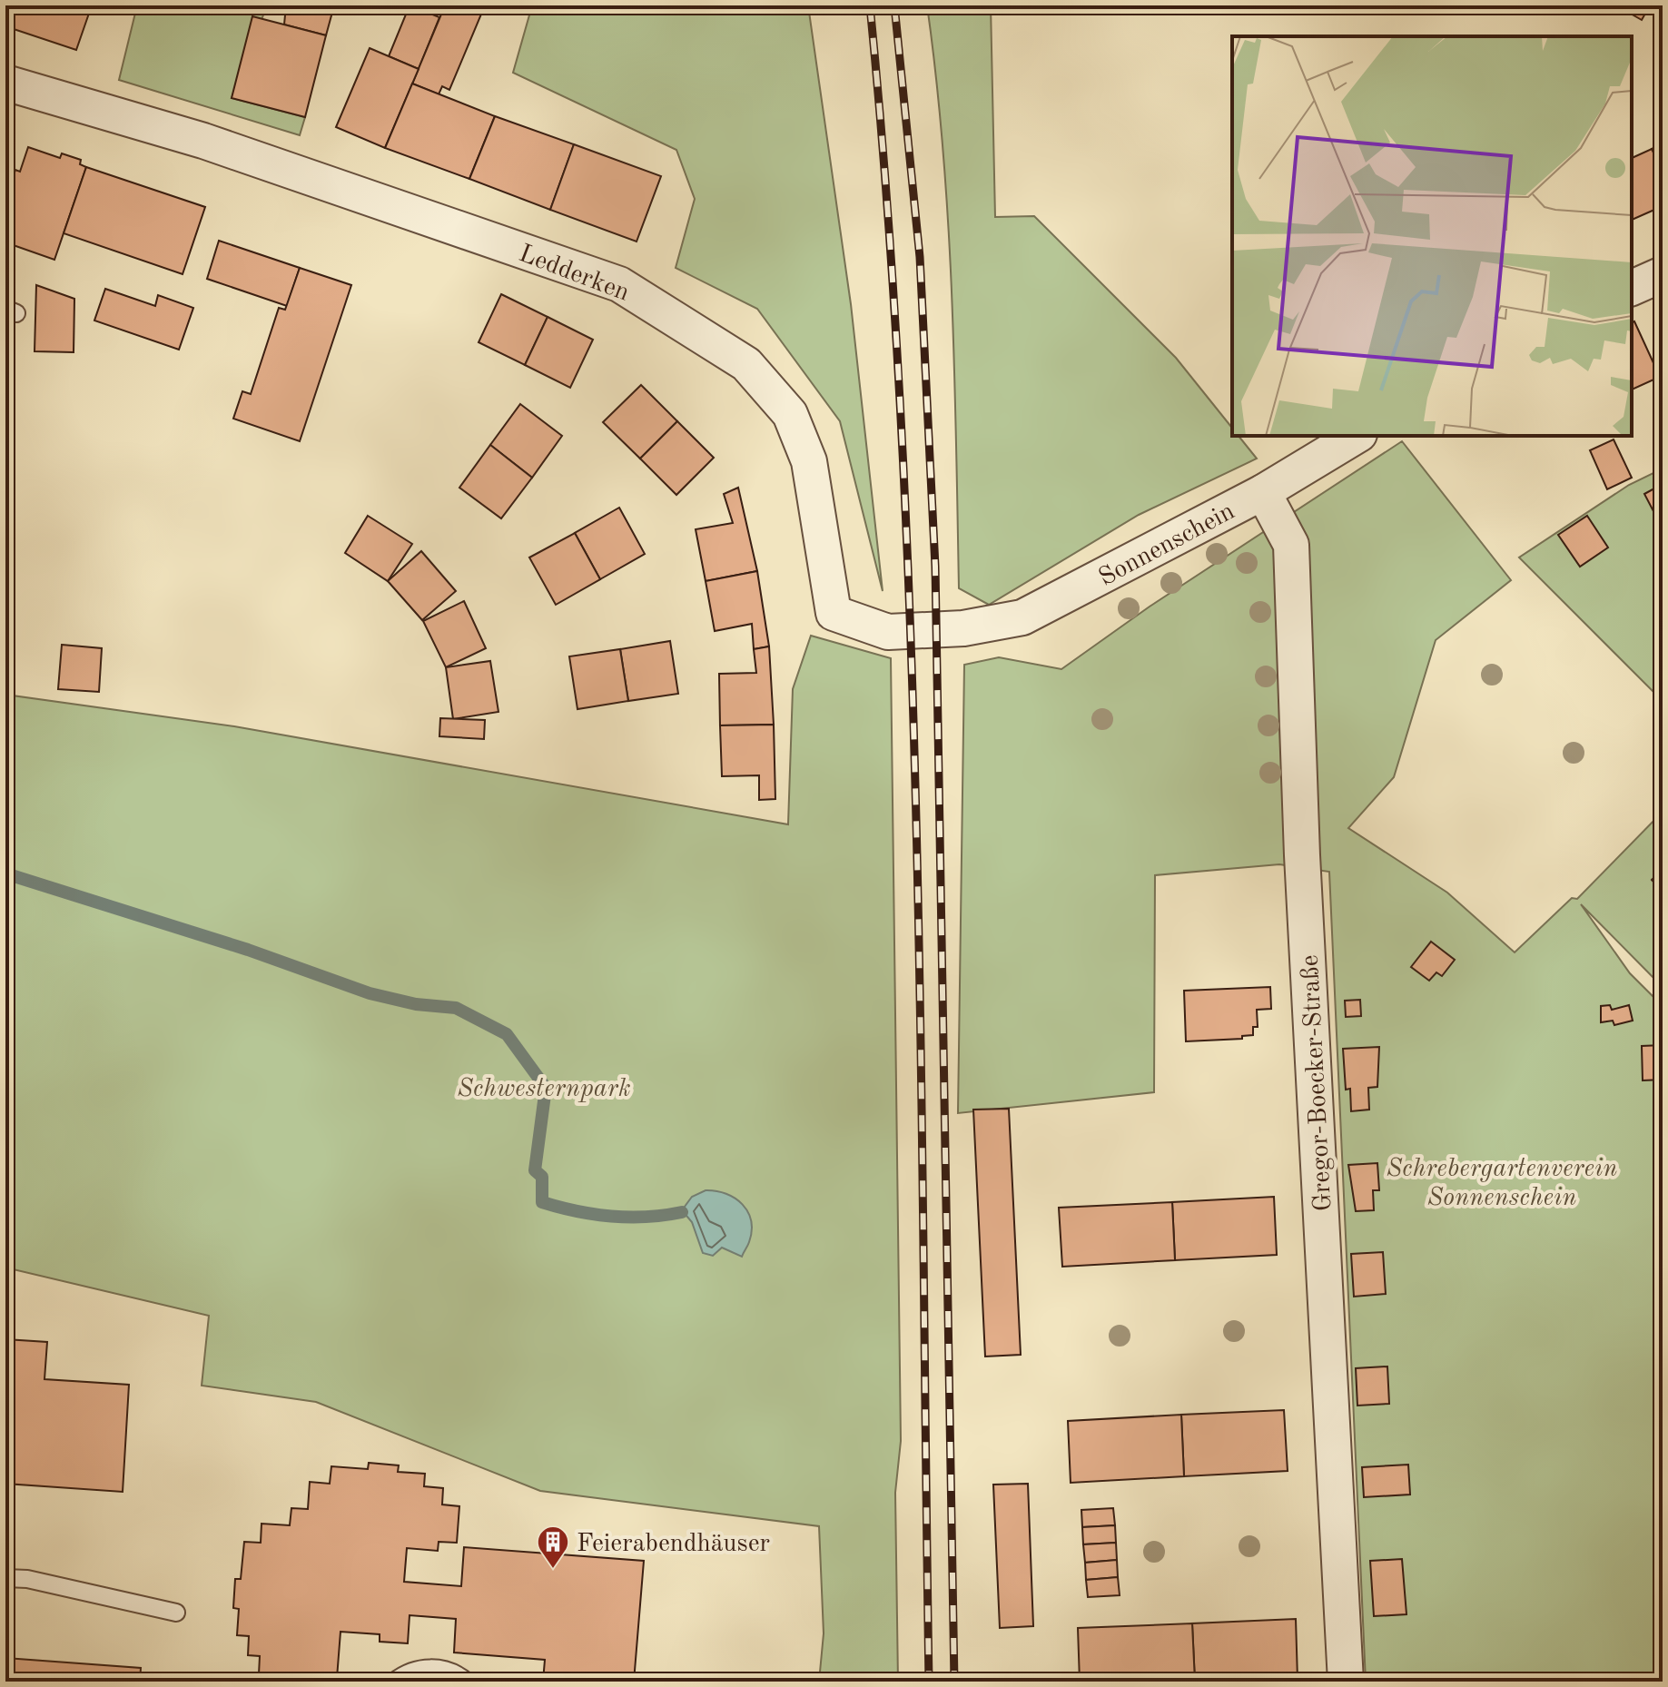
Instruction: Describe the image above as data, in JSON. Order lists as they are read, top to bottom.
{
  "streets": {
    "street": ["Ledderken", "Sonnenschein", "Gregor-Boecker-Straße"]
  },
  "crossings": [
    ["Ledderken", "Sonnenschein"],
    ["Sonnenschein", "Gregor-Boecker-Straße"]
  ],
  "parks": ["Schwesternpark", "Schrebergartenverein Sonnenschein"],
  "places": {
    "building": ["Feierabendhäuser"]
  }
}
